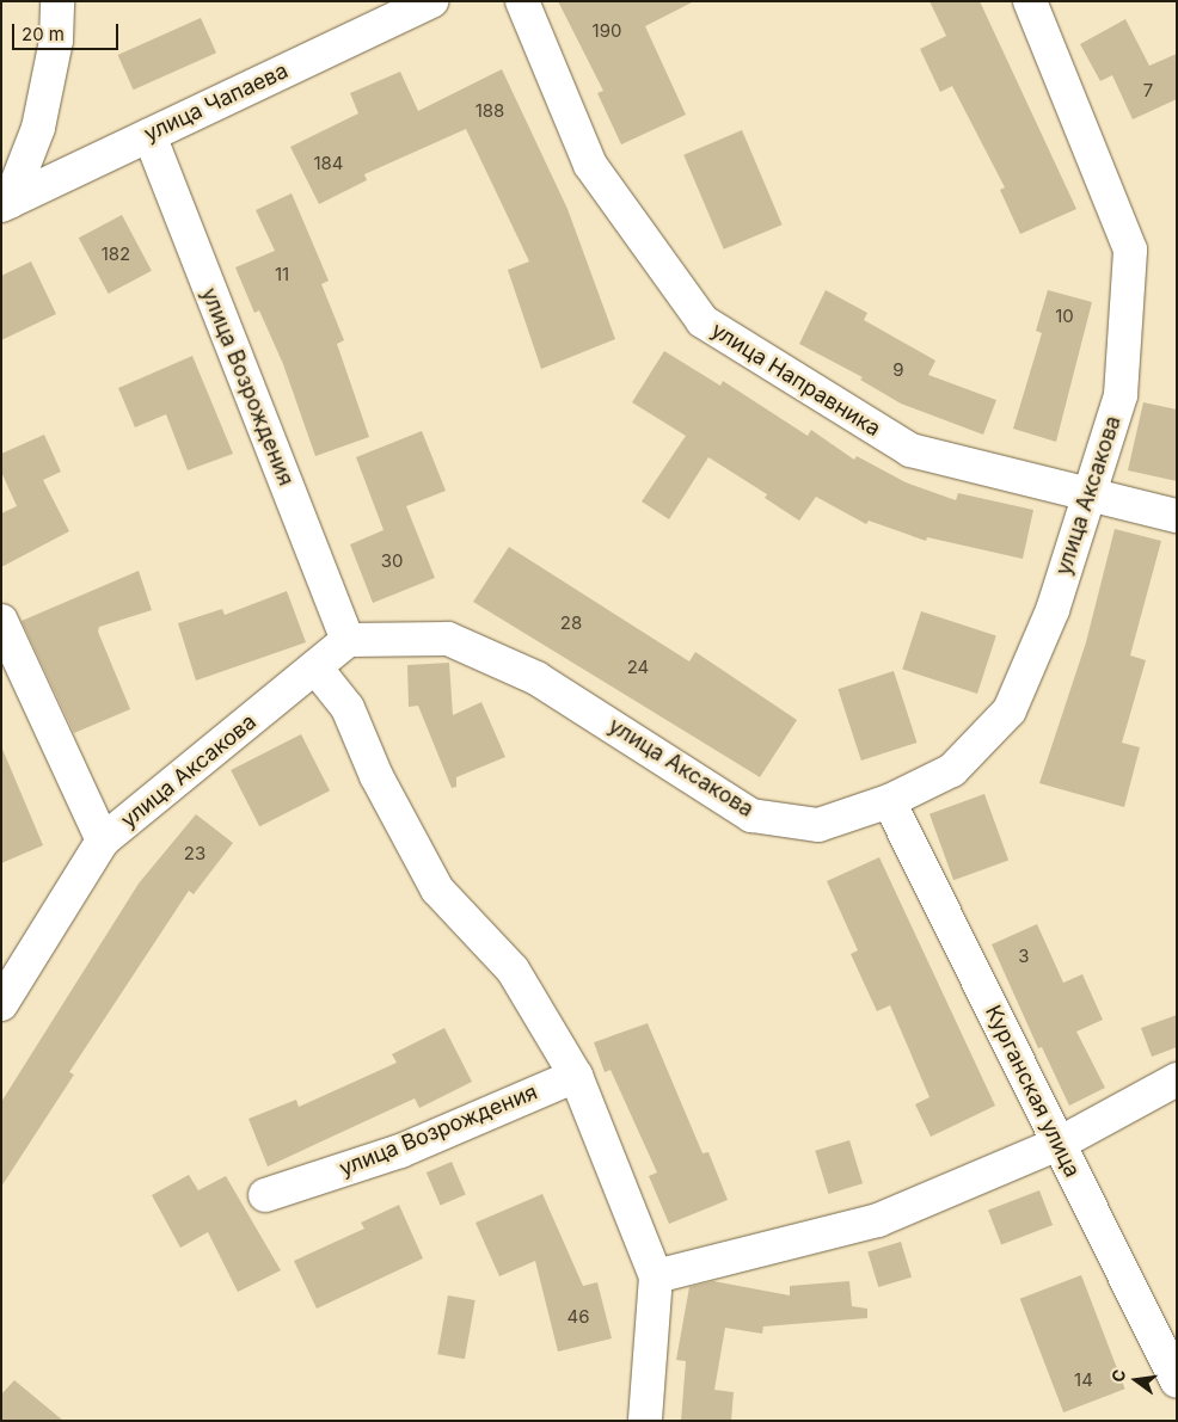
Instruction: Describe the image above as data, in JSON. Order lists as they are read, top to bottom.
{
  "streets": {
    "street": [
      "улица Чапаева",
      "улица Направника",
      "улица Возрождения",
      "улица Аксакова",
      "Курганская улица"
    ]
  },
  "crossings": [
    ["улица Чапаева", "улица Возрождения"],
    ["улица Направника", "улица Аксакова"],
    ["улица Возрождения", "улица Аксакова"],
    ["улица Аксакова", "Курганская улица"]
  ],
  "house_numbers": [
    "190",
    "7",
    "188",
    "184",
    "182",
    "11",
    "10",
    "9",
    "30",
    "28",
    "24",
    "23",
    "3",
    "46",
    "14"
  ],
  "scale_bar": "20 m",
  "north": "left"
}
